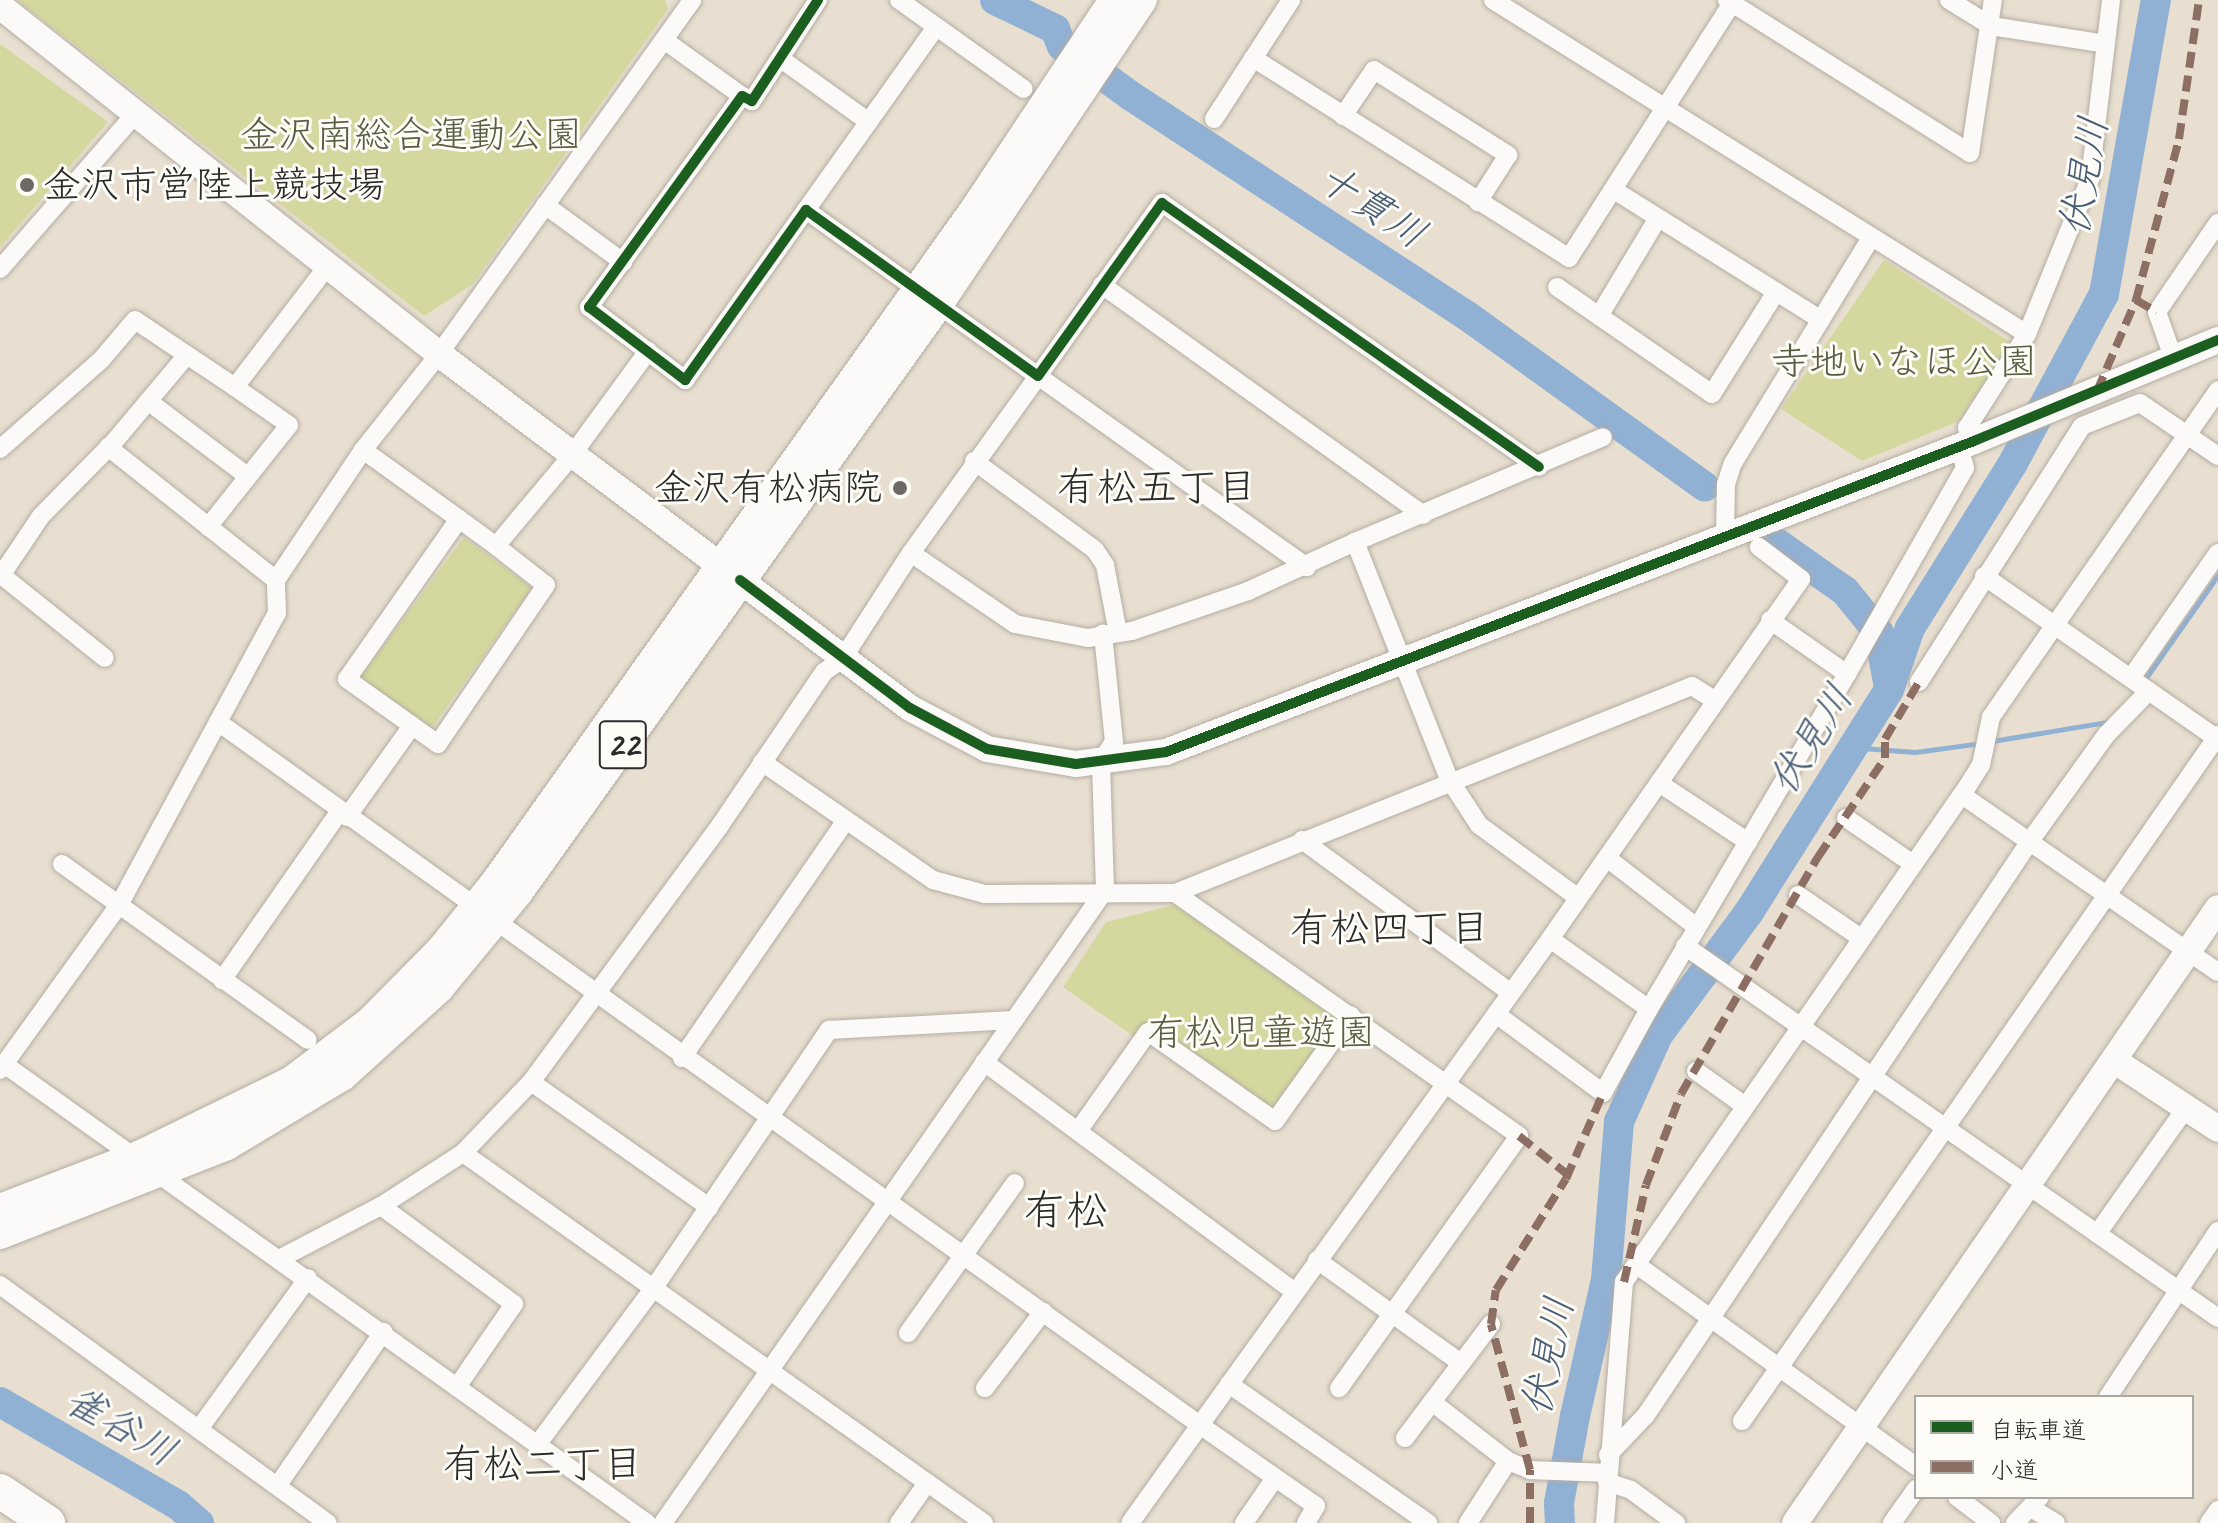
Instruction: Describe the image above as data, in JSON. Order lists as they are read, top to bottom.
{
  "streets": {
    "main road": ["22"]
  },
  "districts": [
    "有松五丁目",
    "有松四丁目",
    "有松",
    "有松二丁目"
  ],
  "water": ["伏見川", "十貫川", "雀谷川"],
  "parks": ["金沢南総合運動公園", "寺地いなほ公園", "有松児童遊園"],
  "places": ["金沢市営陸上競技場", "金沢有松病院"],
  "legend": ["自転車道", "小道"]
}
